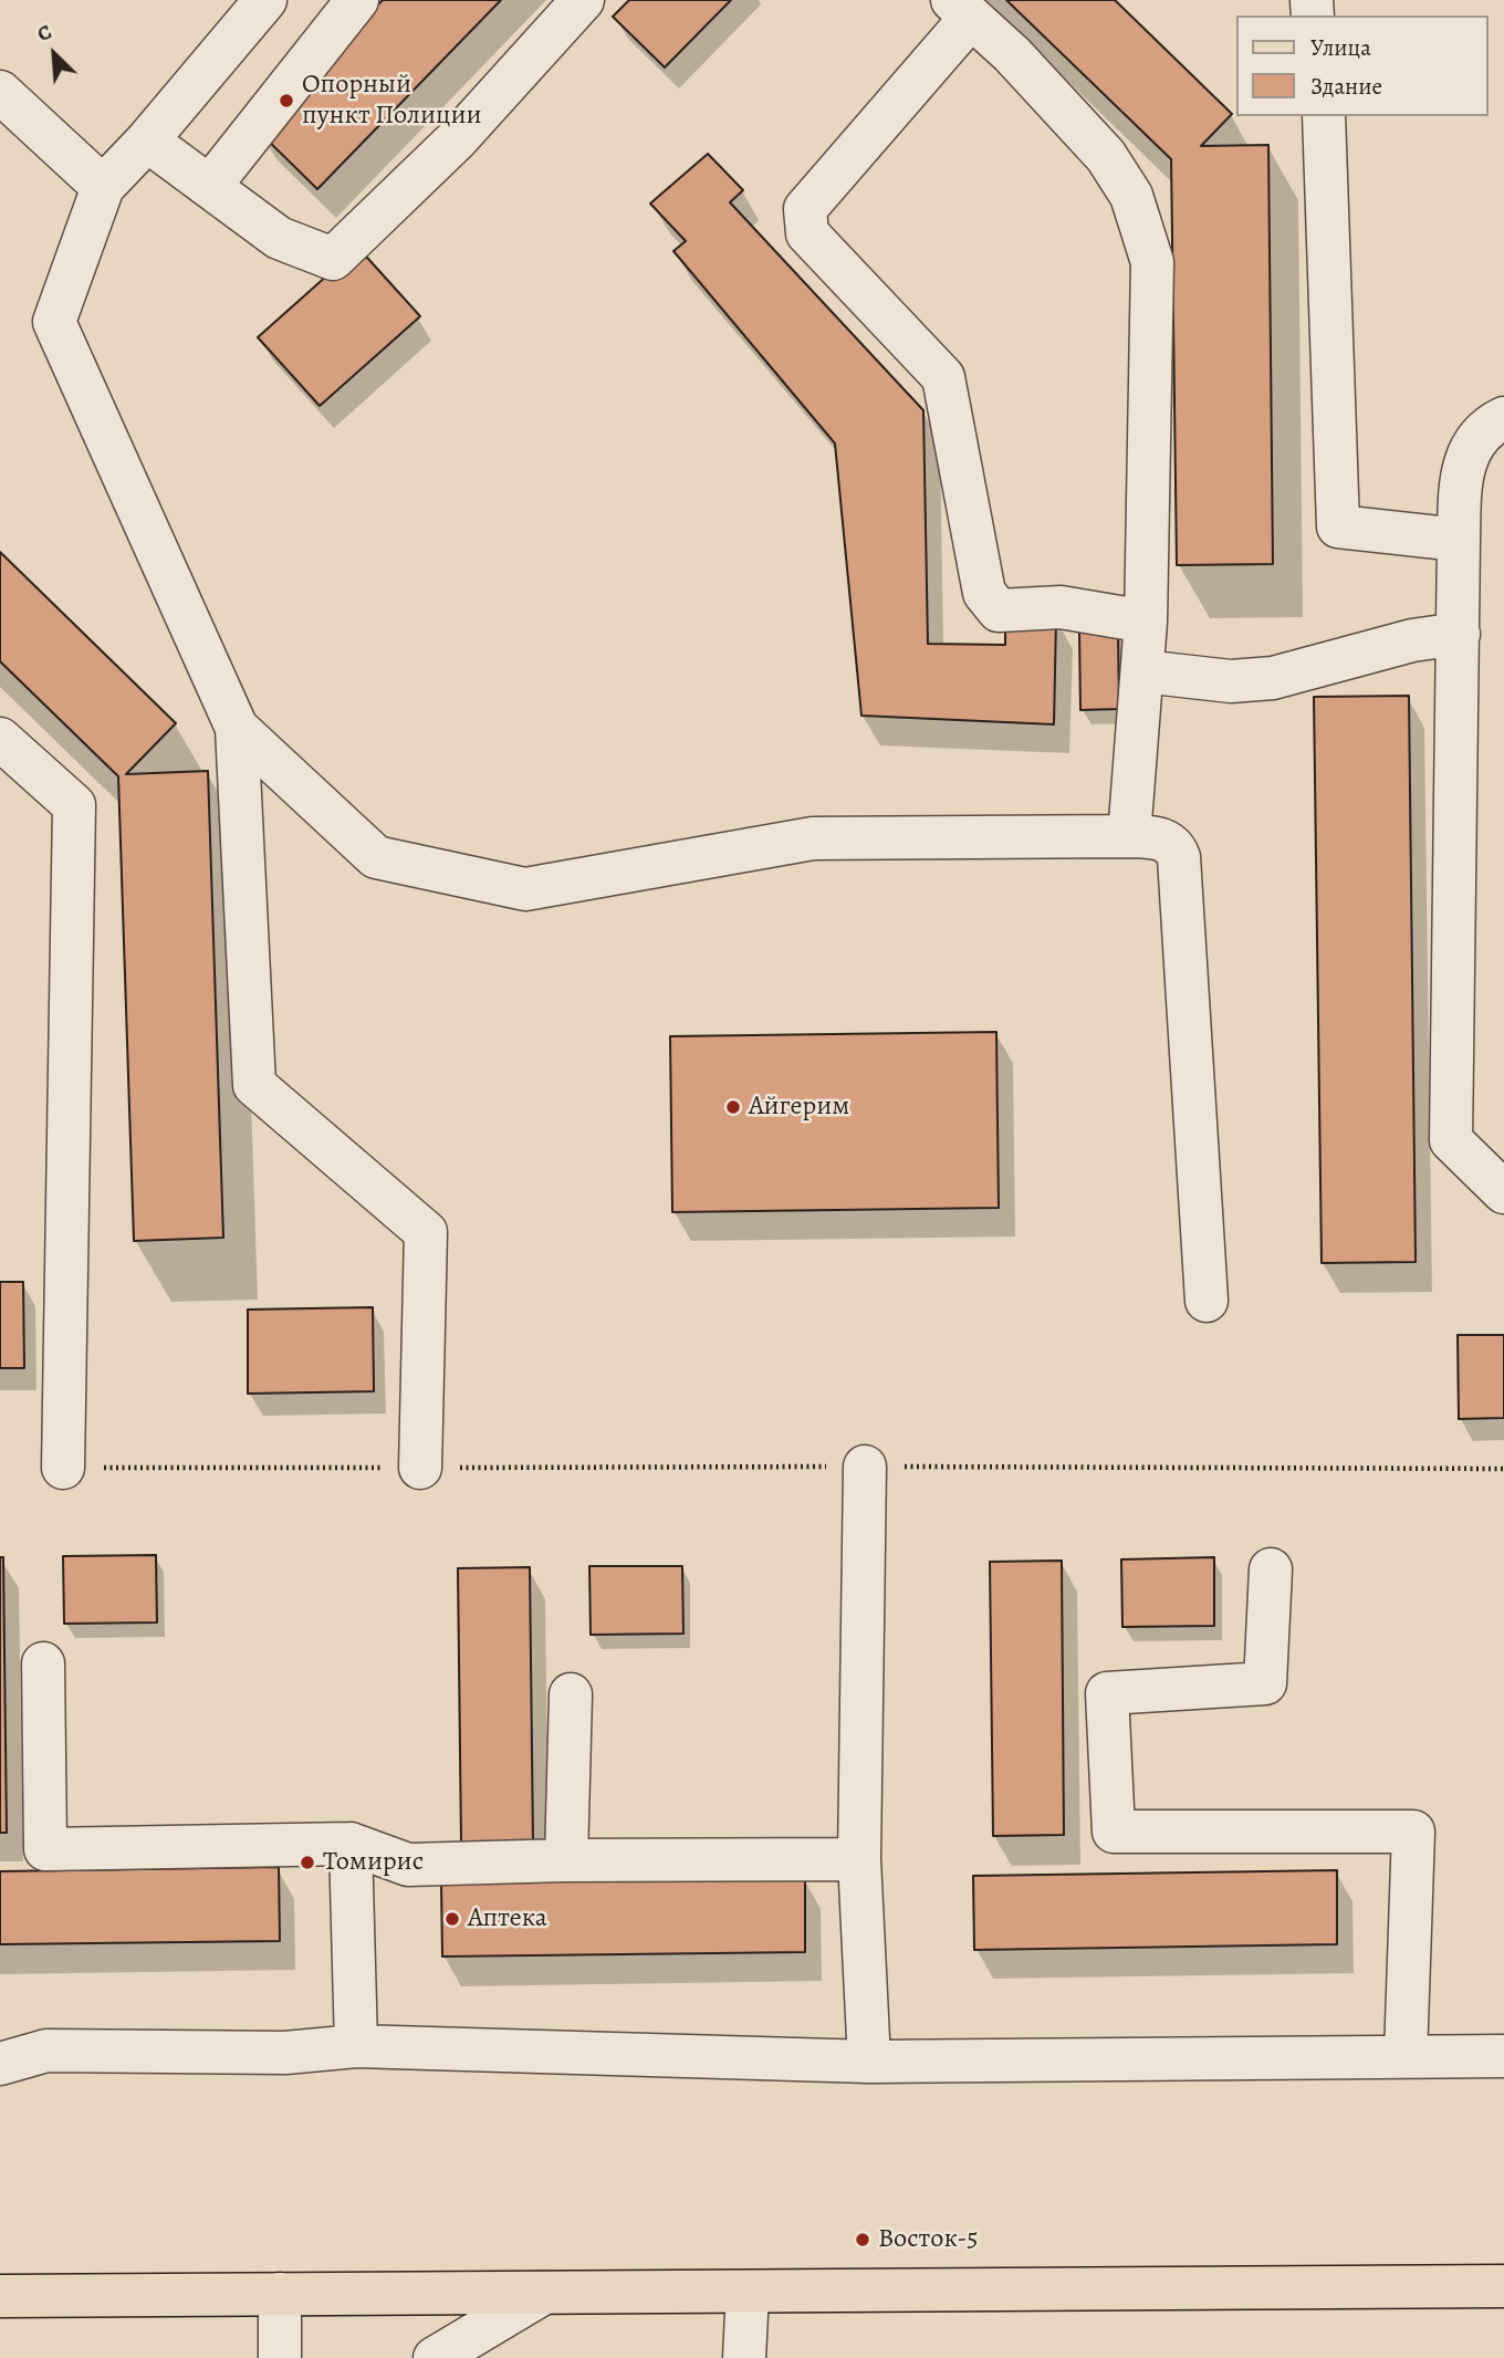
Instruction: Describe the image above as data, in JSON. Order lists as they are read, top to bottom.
{
  "places": [
    "Опорный пункт Полиции",
    "Айгерим",
    "Томирис",
    "Аптека",
    "Восток-5"
  ],
  "legend": ["Улица", "Здание"],
  "north": "top left"
}
